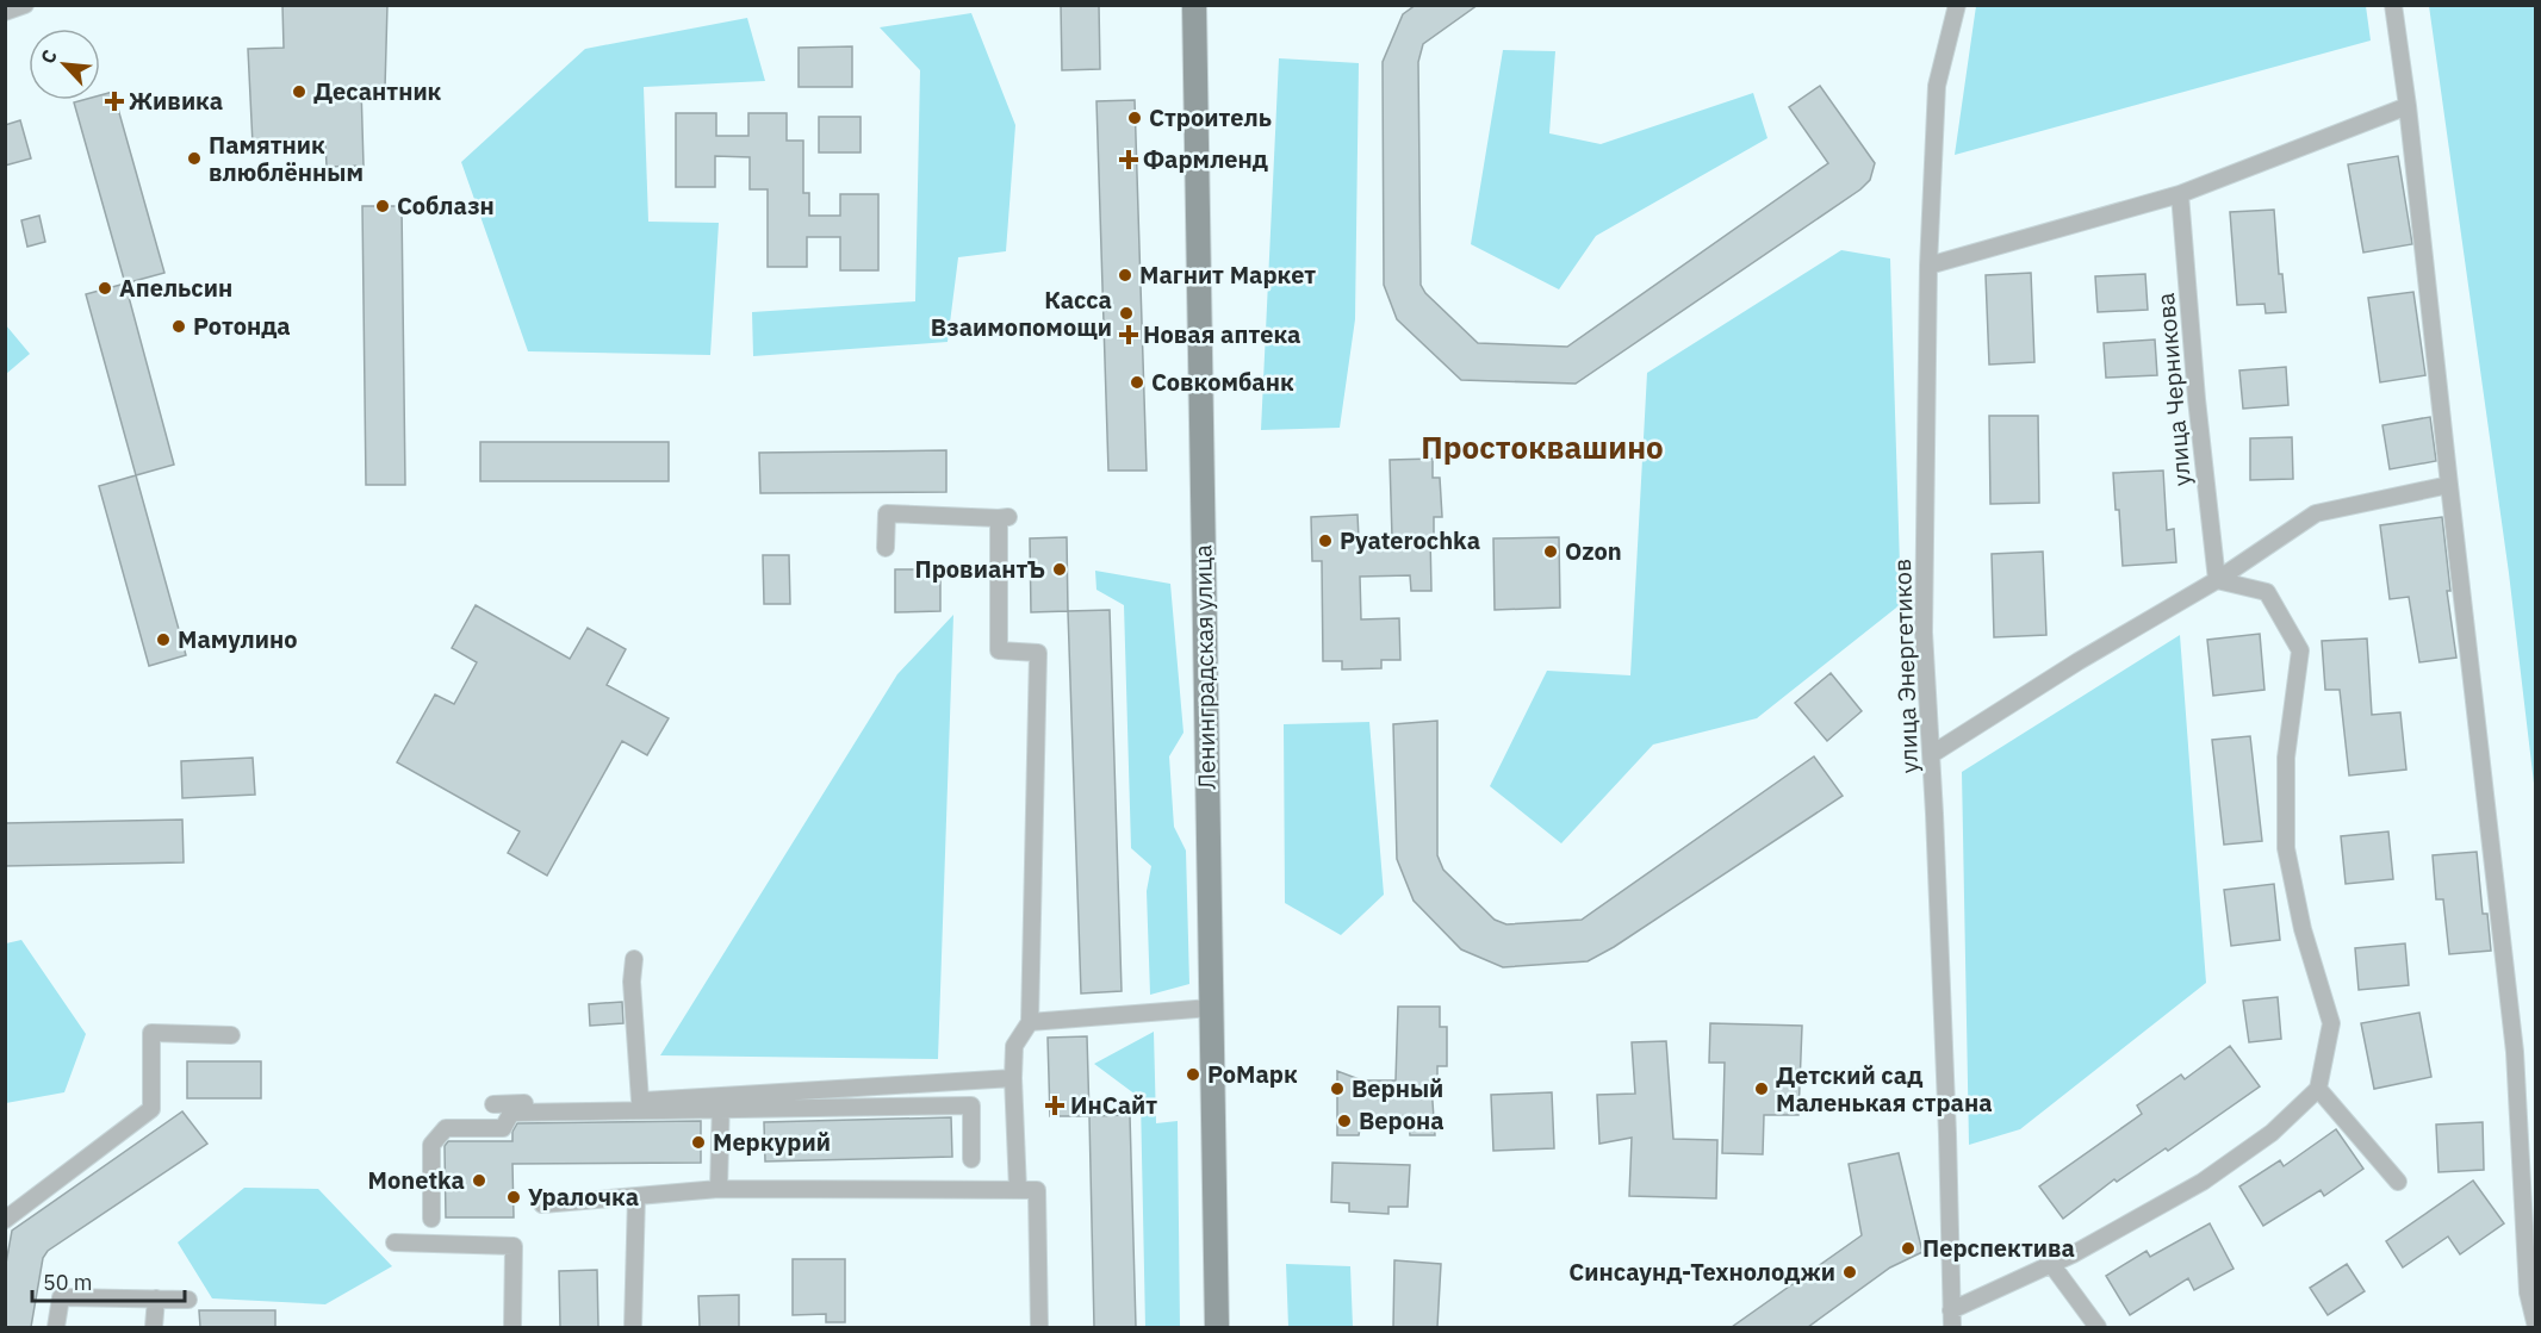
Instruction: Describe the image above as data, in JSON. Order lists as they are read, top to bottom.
{
  "streets": {
    "main road": ["Ленинградская улица"],
    "street": ["улица Черникова", "улица Энергетиков"]
  },
  "districts": ["Простоквашино"],
  "places": {
    "other": [
      "Десантник",
      "Строитель",
      "Памятник влюблённым",
      "Соблазн",
      "Магнит Маркет",
      "Апельсин",
      "Касса Взаимопомощи",
      "Ротонда",
      "Совкомбанк",
      "Pyaterochka",
      "Ozon",
      "ПровиантЪ",
      "Мамулино",
      "РоМарк",
      "Верный",
      "Детский сад Маленькая страна",
      "Верона",
      "Меркурий",
      "Monetka",
      "Уралочка",
      "Перспектива",
      "Синсаунд-Технолоджи"
    ],
    "health": [
      "Живика",
      "Фармленд",
      "Новая аптека",
      "ИнСайт"
    ]
  },
  "scale_bar": "50 m",
  "north": "top left"
}
